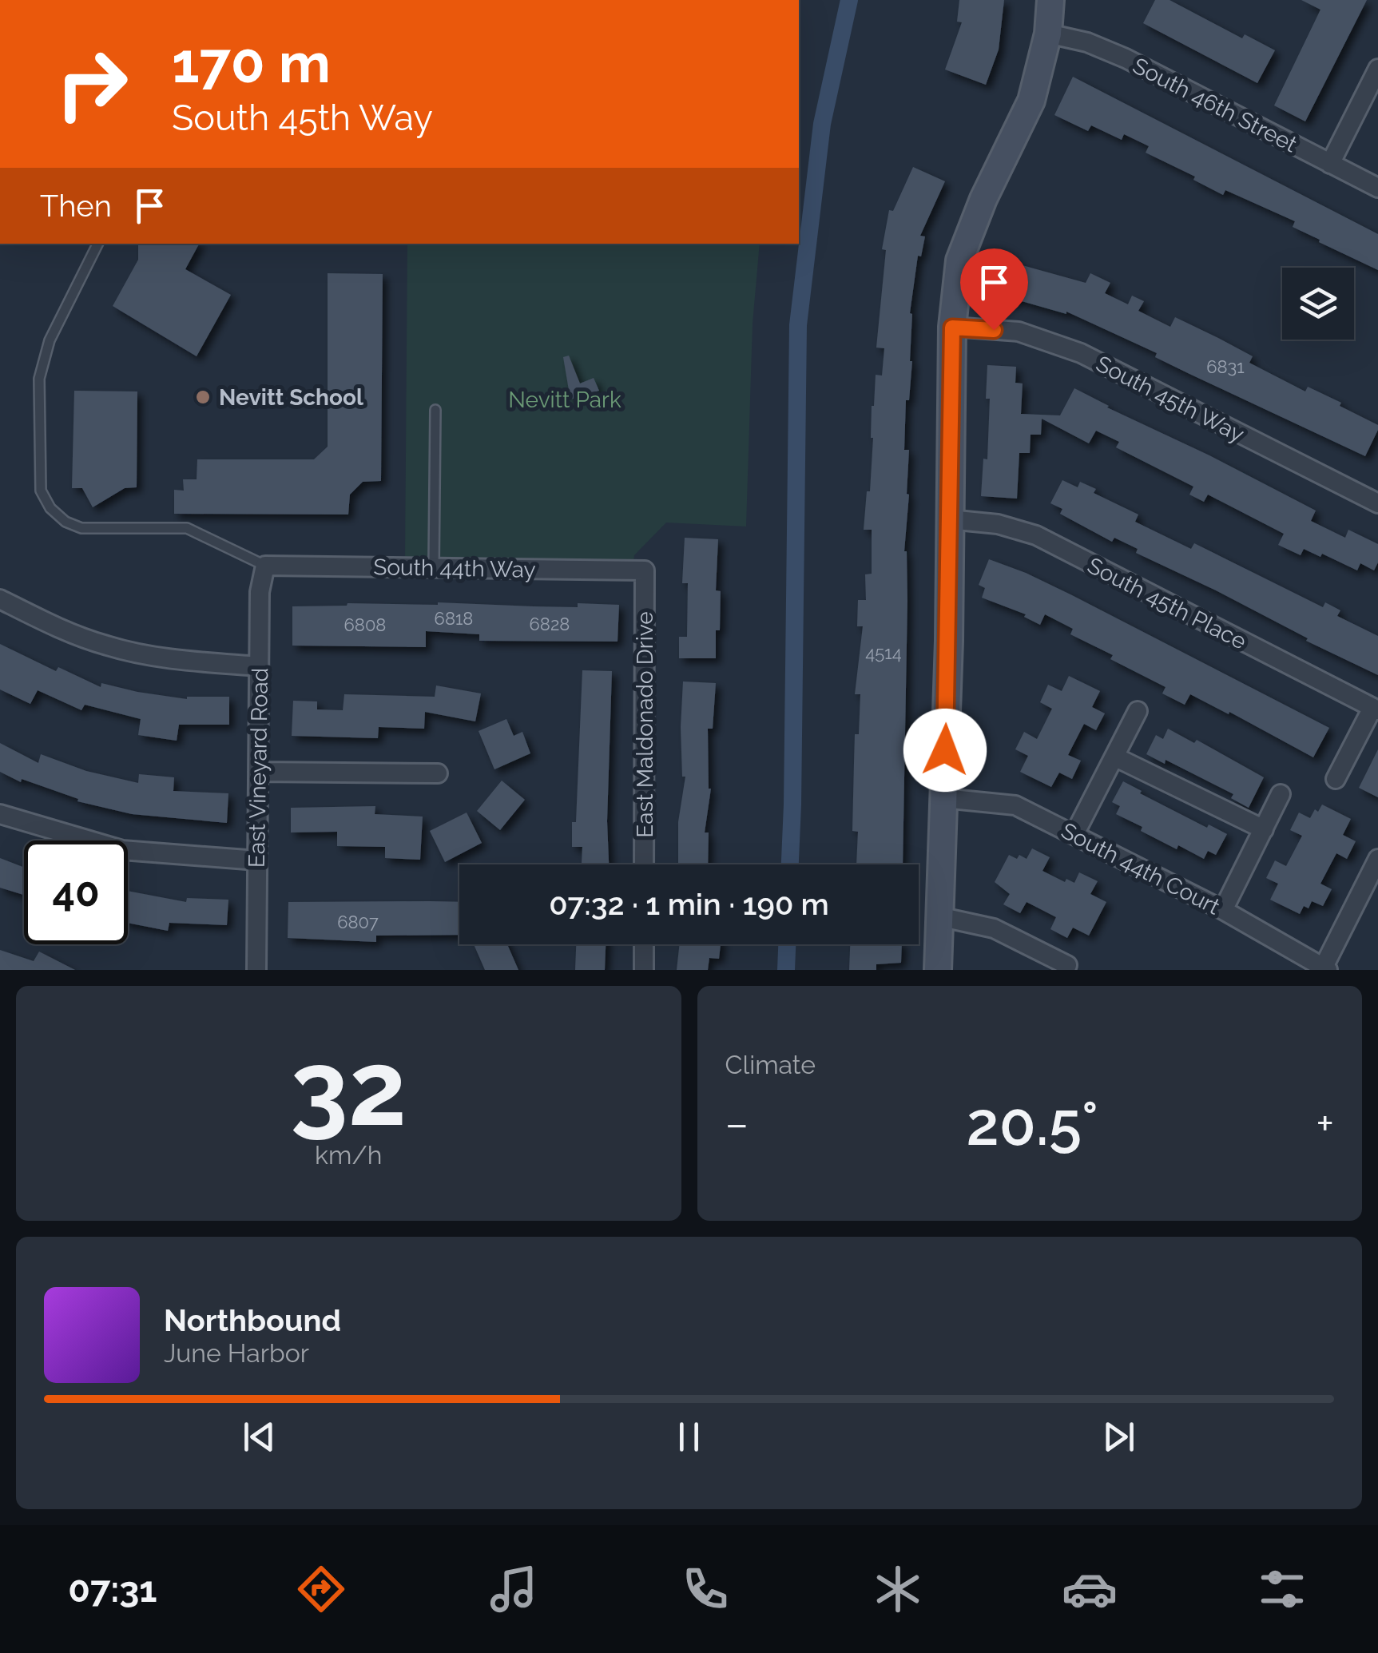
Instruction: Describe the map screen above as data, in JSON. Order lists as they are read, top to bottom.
{
  "streets": {
    "street": [
      "South 46th Street",
      "South 45th Way",
      "South 44th Way",
      "South 45th Place",
      "East Maldonado Drive",
      "East Vineyard Road",
      "South 44th Court"
    ]
  },
  "crossings": [
    ["South 44th Way", "East Maldonado Drive"],
    ["South 44th Way", "East Vineyard Road"]
  ],
  "parks": ["Nevitt Park"],
  "places": ["Nevitt School"],
  "house_numbers": [
    "6831",
    "6818",
    "6828",
    "6808",
    "4514",
    "6807"
  ],
  "page": {
    "turn": ["170 m", "South 45th Way"],
    "then": "Then",
    "limit": "40",
    "trip": "07:32 · 1 min · 190 m",
    "tile": [
      ["32", "km/h"],
      "Climate"
    ],
    "heat": ["−", "20.5°", "+"],
    "song": ["Northbound", "June Harbor"],
    "tabs": "07:31"
  }
}
